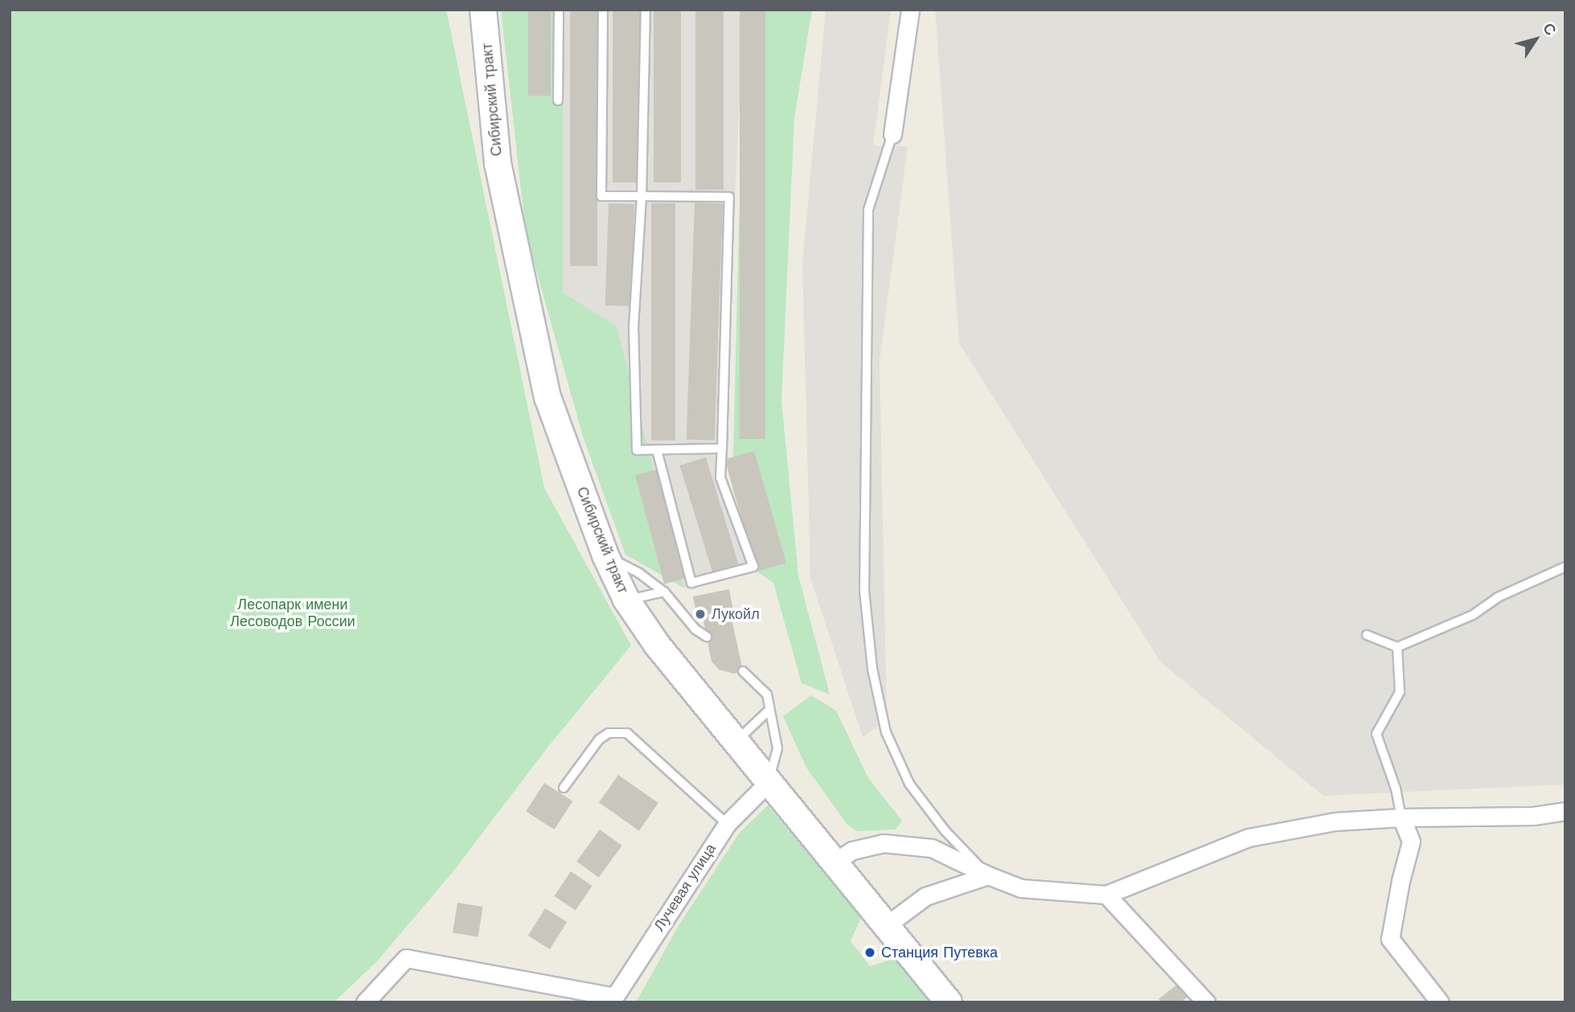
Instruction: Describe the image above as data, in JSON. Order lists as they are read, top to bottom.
{
  "streets": {
    "main road": ["Сибирский тракт"],
    "street": ["Лучевая улица"]
  },
  "crossings": [
    ["Сибирский тракт", "Лучевая улица"]
  ],
  "parks": ["Лесопарк имени Лесоводов России"],
  "places": ["Лукойл", "Станция Путевка"],
  "north": "top right"
}
